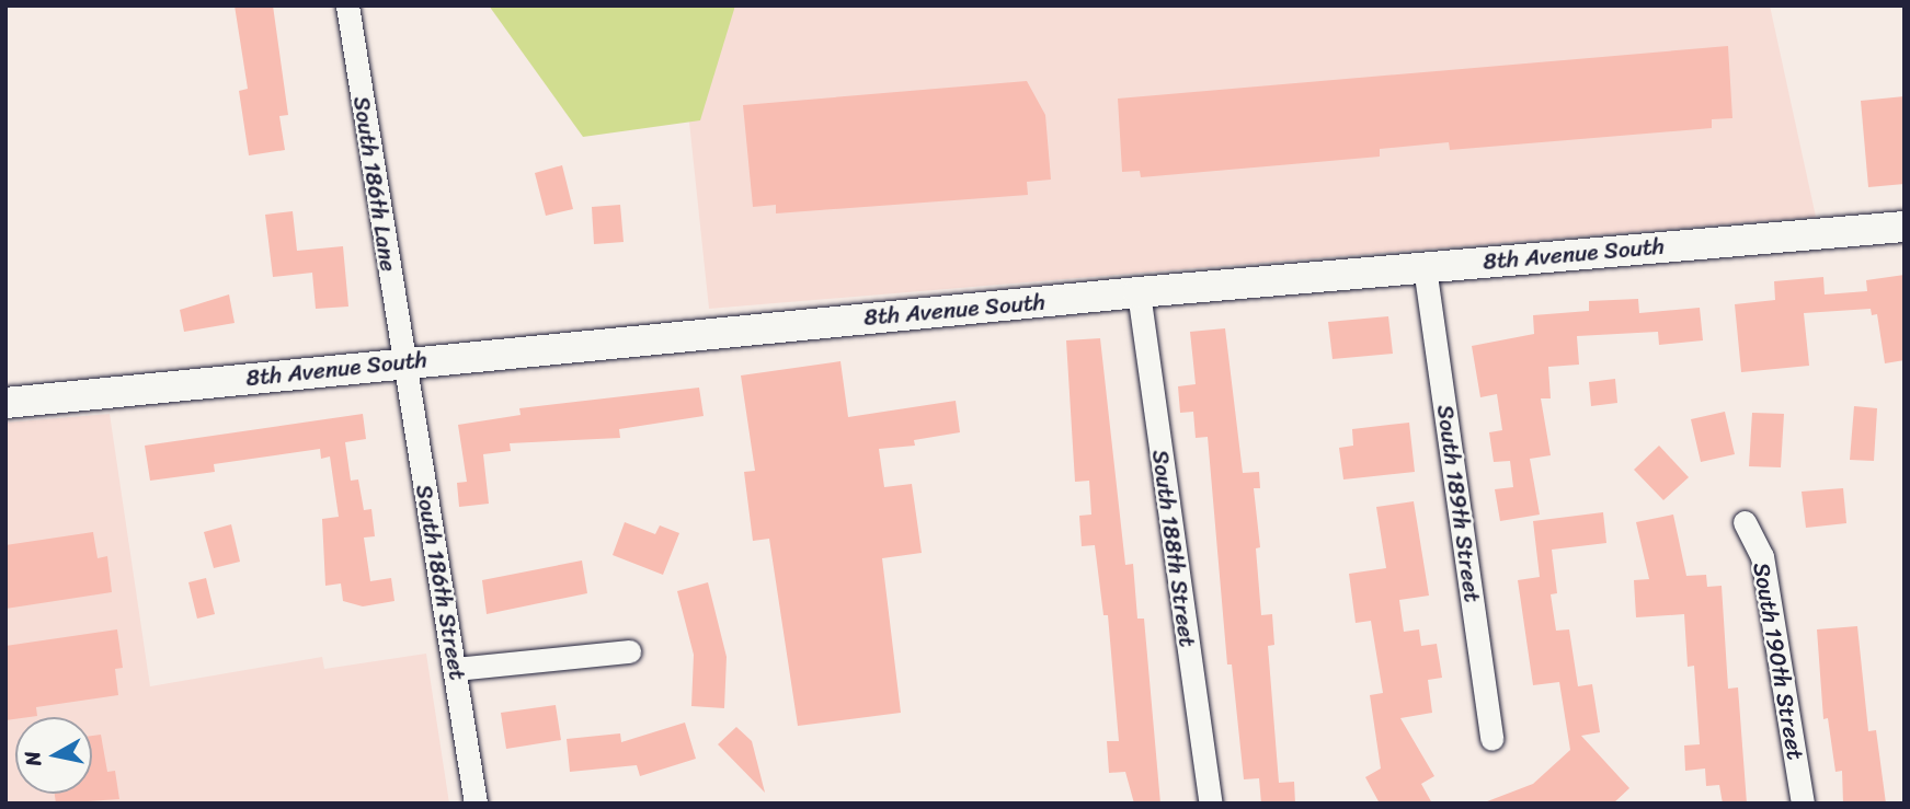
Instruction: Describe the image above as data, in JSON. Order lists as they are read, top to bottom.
{
  "streets": {
    "street": [
      "South 186th Lane",
      "8th Avenue South",
      "South 189th Street",
      "South 188th Street",
      "South 186th Street",
      "South 190th Street"
    ]
  },
  "crossings": [
    ["South 186th Lane", "8th Avenue South"],
    ["South 186th Lane", "South 186th Street"],
    ["8th Avenue South", "South 189th Street"],
    ["8th Avenue South", "South 188th Street"],
    ["8th Avenue South", "South 186th Street"]
  ],
  "north": "left"
}
